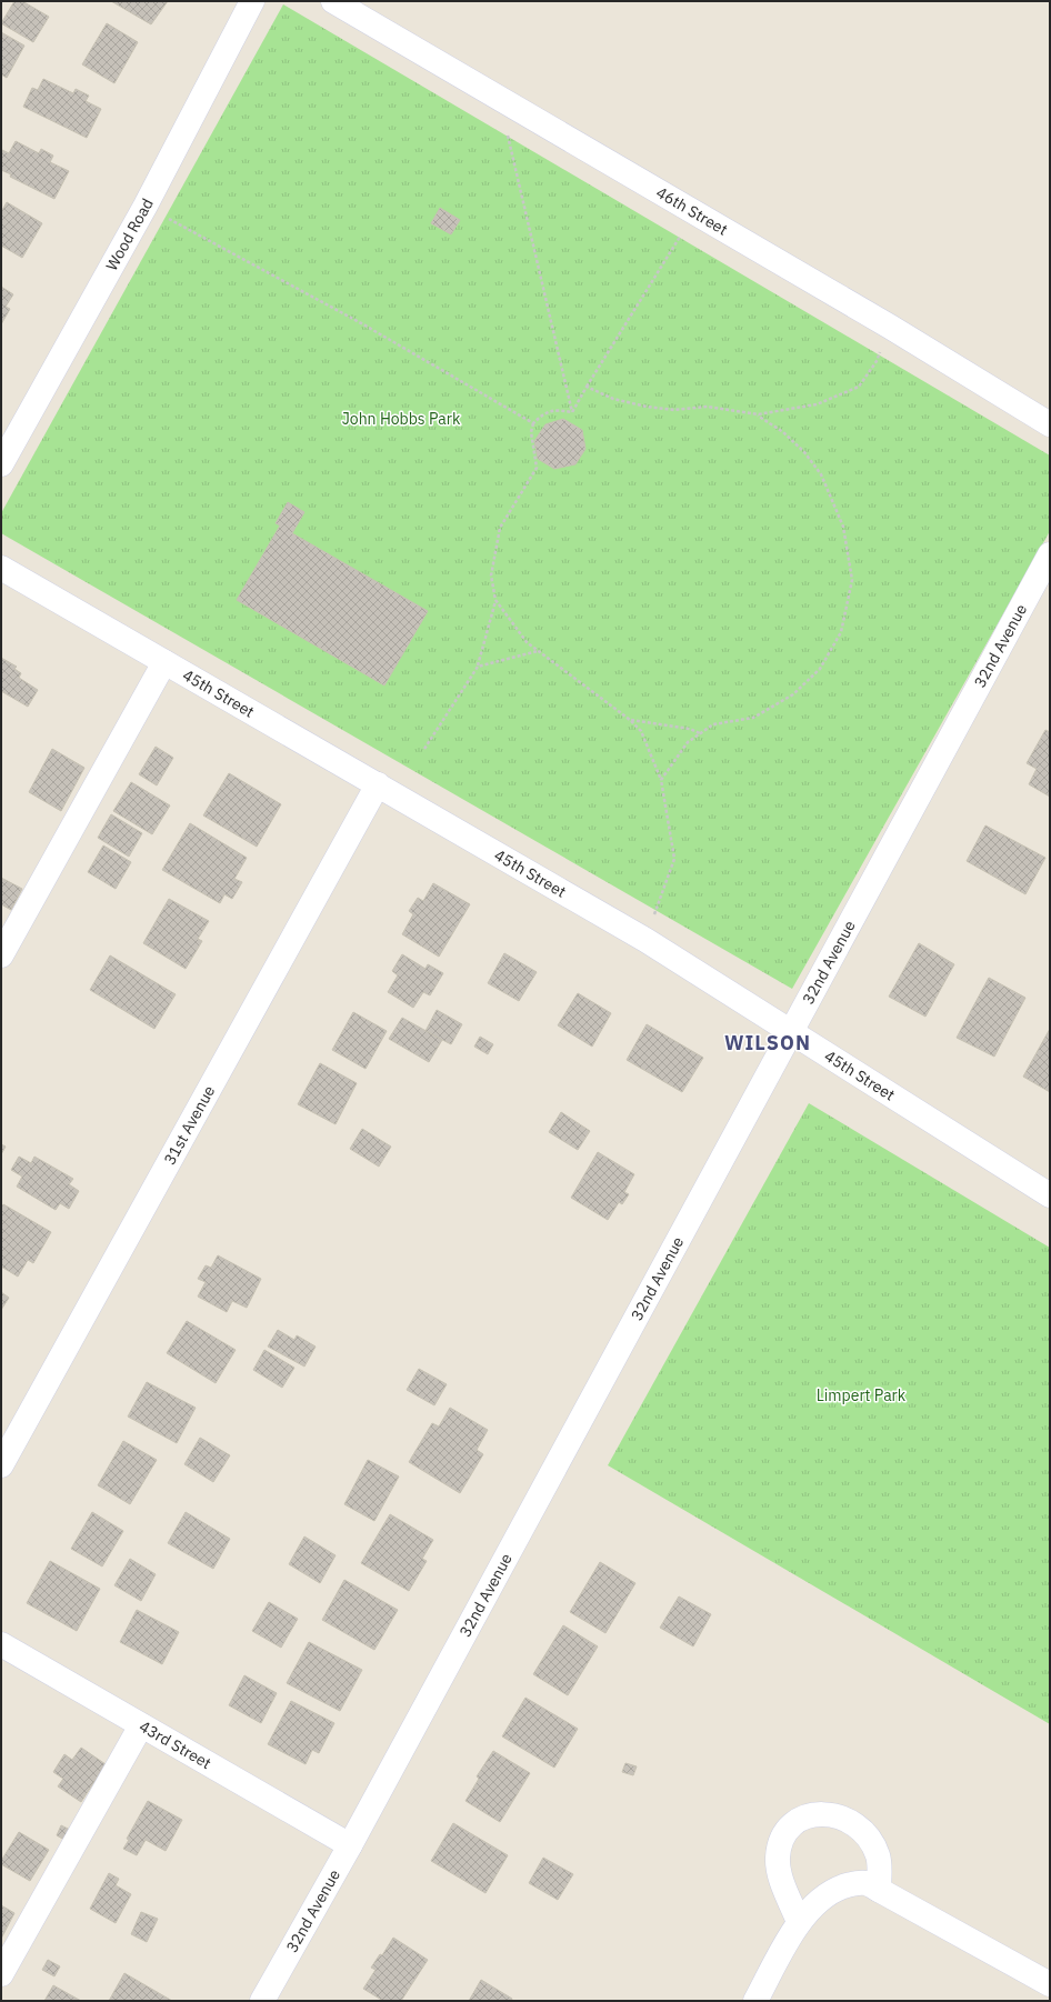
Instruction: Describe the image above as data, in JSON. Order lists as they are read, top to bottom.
{
  "streets": {
    "street": [
      "46th Street",
      "Wood Road",
      "32nd Avenue",
      "45th Street",
      "31st Avenue",
      "43rd Street"
    ]
  },
  "crossings": [
    ["32nd Avenue", "45th Street"],
    ["32nd Avenue", "43rd Street"],
    ["45th Street", "31st Avenue"]
  ],
  "districts": ["WILSON"],
  "parks": ["John Hobbs Park", "Limpert Park"]
}
